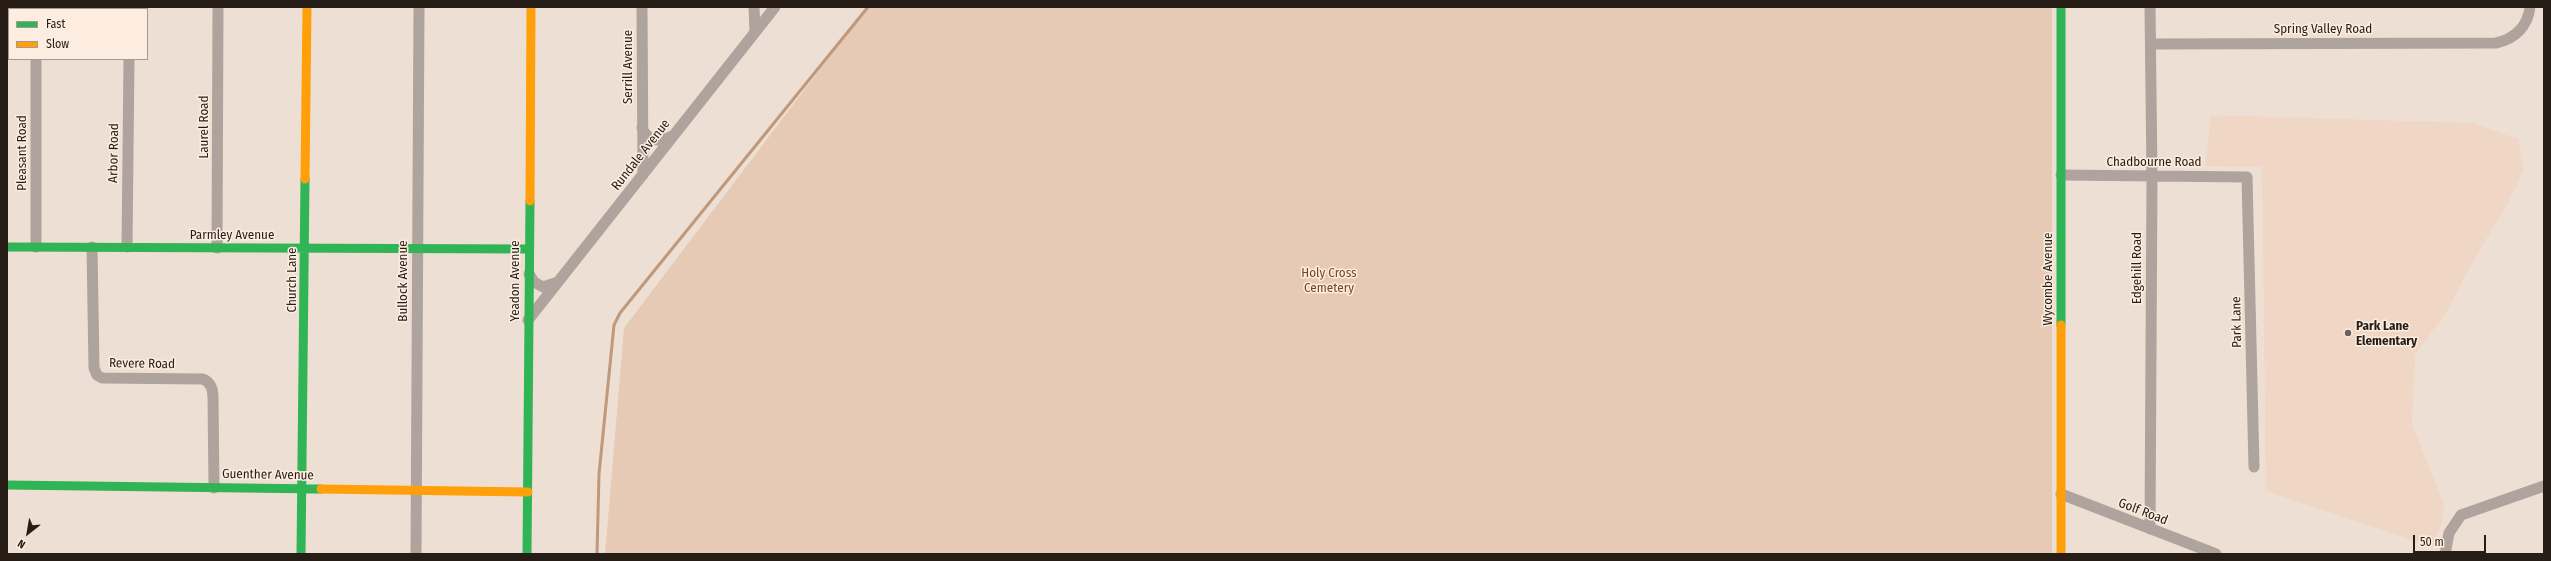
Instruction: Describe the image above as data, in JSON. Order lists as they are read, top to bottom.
{
  "streets": {
    "street": [
      "Spring Valley Road",
      "Serrill Avenue",
      "Laurel Road",
      "Pleasant Road",
      "Arbor Road",
      "Rundale Avenue",
      "Chadbourne Road",
      "Parmley Avenue",
      "Edgehill Road",
      "Wycombe Avenue",
      "Church Lane",
      "Bullock Avenue",
      "Yeadon Avenue",
      "Park Lane",
      "Revere Road",
      "Guenther Avenue",
      "Golf Road"
    ]
  },
  "crossings": [
    ["Spring Valley Road", "Edgehill Road"],
    ["Serrill Avenue", "Rundale Avenue"],
    ["Laurel Road", "Parmley Avenue"],
    ["Pleasant Road", "Parmley Avenue"],
    ["Arbor Road", "Parmley Avenue"],
    ["Rundale Avenue", "Yeadon Avenue"],
    ["Chadbourne Road", "Edgehill Road"],
    ["Chadbourne Road", "Wycombe Avenue"],
    ["Chadbourne Road", "Park Lane"],
    ["Parmley Avenue", "Church Lane"],
    ["Parmley Avenue", "Bullock Avenue"],
    ["Parmley Avenue", "Yeadon Avenue"],
    ["Parmley Avenue", "Revere Road"],
    ["Edgehill Road", "Golf Road"],
    ["Wycombe Avenue", "Golf Road"],
    ["Church Lane", "Guenther Avenue"],
    ["Bullock Avenue", "Guenther Avenue"],
    ["Yeadon Avenue", "Guenther Avenue"],
    ["Revere Road", "Guenther Avenue"]
  ],
  "parks": ["Holy Cross Cemetery"],
  "places": ["Park Lane Elementary"],
  "legend": ["Fast", "Slow"],
  "scale_bar": "50 m",
  "north": "bottom left"
}
